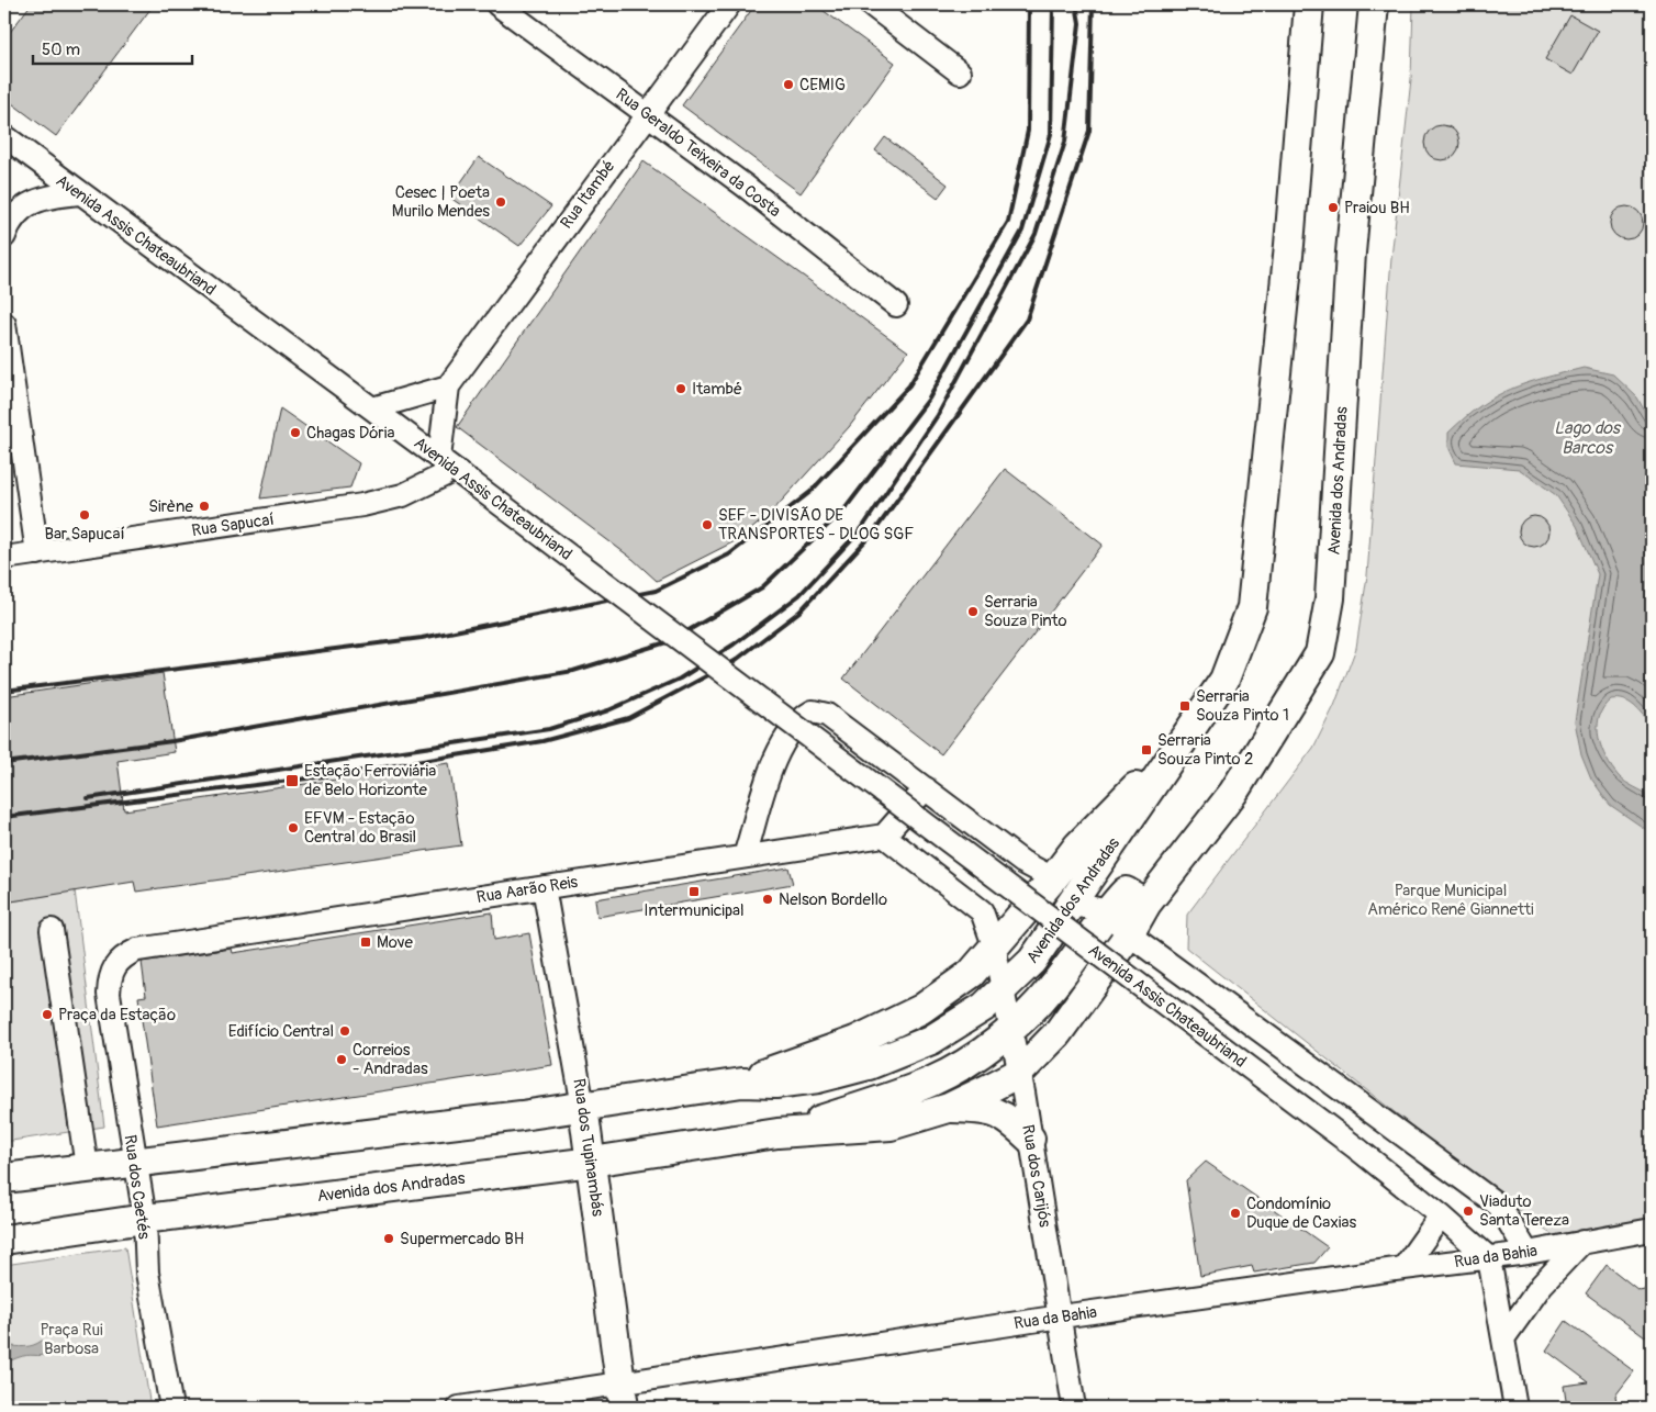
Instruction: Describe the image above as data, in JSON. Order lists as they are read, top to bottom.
{
  "streets": {
    "main road": ["Avenida dos Andradas", "Rua dos Tupinambás"],
    "street": [
      "Rua Geraldo Teixeira da Costa",
      "Rua Itambé",
      "Avenida Assis Chateaubriand",
      "Rua Sapucaí",
      "Rua Aarão Reis",
      "Rua dos Carijós",
      "Rua dos Caetés",
      "Rua da Bahia"
    ]
  },
  "crossings": [
    ["Rua Geraldo Teixeira da Costa", "Rua Itambé"],
    ["Rua Itambé", "Avenida Assis Chateaubriand"],
    ["Rua Itambé", "Rua Sapucaí"],
    ["Avenida Assis Chateaubriand", "Avenida dos Andradas"],
    ["Avenida Assis Chateaubriand", "Rua Sapucaí"],
    ["Avenida Assis Chateaubriand", "Rua da Bahia"],
    ["Avenida dos Andradas", "Rua dos Tupinambás"],
    ["Avenida dos Andradas", "Rua dos Carijós"],
    ["Avenida dos Andradas", "Rua dos Caetés"],
    ["Rua Aarão Reis", "Rua dos Tupinambás"],
    ["Rua Aarão Reis", "Rua dos Caetés"],
    ["Rua dos Tupinambás", "Rua da Bahia"],
    ["Rua dos Carijós", "Rua da Bahia"]
  ],
  "water": ["Lago dos Barcos"],
  "parks": ["Parque Municipal Américo Renê Giannetti", "Praça Rui Barbosa"],
  "places": {
    "other": [
      "CEMIG",
      "Cesec | Poeta Murilo Mendes",
      "Praiou BH",
      "Itambé",
      "Chagas Dória",
      "Sirène",
      "Bar Sapucaí",
      "SEF - DIVISÃO DE TRANSPORTES - DLOG SGF",
      "Serraria Souza Pinto",
      "EFVM - Estação Central do Brasil",
      "Nelson Bordello",
      "Praça da Estação",
      "Edifício Central",
      "Correios - Andradas",
      "Viaduto Santa Tereza",
      "Condomínio Duque de Caxias",
      "Supermercado BH"
    ],
    "transit": [
      "Serraria Souza Pinto 1",
      "Serraria Souza Pinto 2",
      "Estação Ferroviária de Belo Horizonte",
      "Intermunicipal",
      "Move"
    ]
  },
  "scale_bar": "50 m"
}
